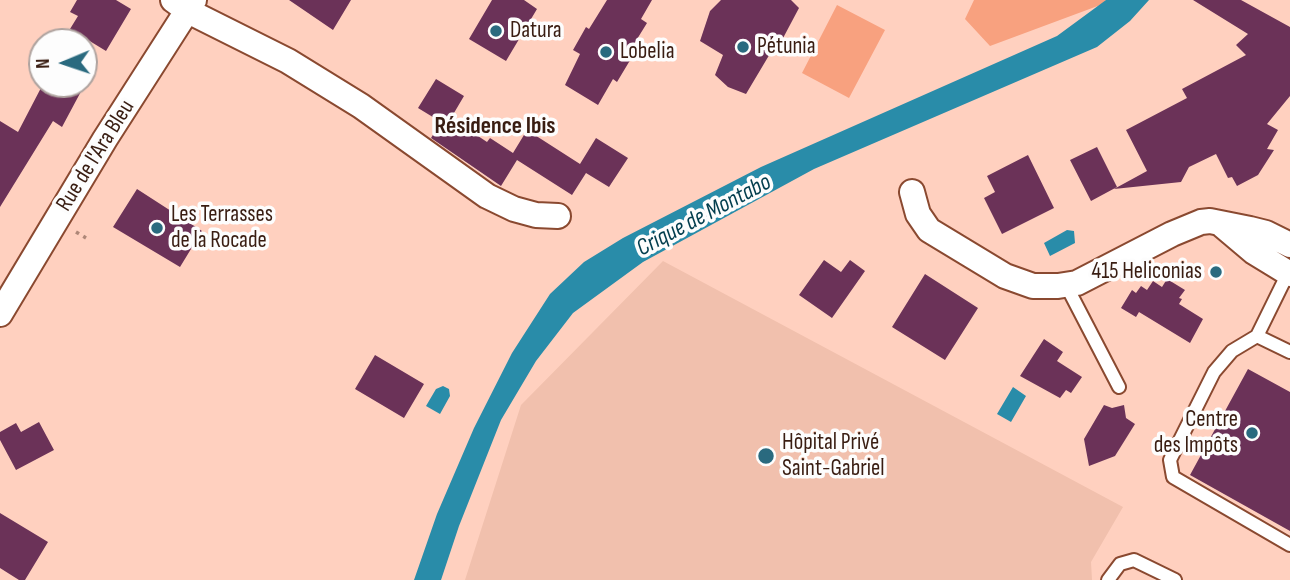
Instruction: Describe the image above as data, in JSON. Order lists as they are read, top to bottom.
{
  "streets": {
    "street": ["Rue de l'Ara Bleu"]
  },
  "districts": ["Résidence Ibis"],
  "water": ["Crique de Montabo"],
  "places": [
    "Datura",
    "Pétunia",
    "Lobelia",
    "Les Terrasses de la Rocade",
    "415 Heliconias",
    "Centre des Impôts",
    "Hôpital Privé Saint-Gabriel"
  ],
  "north": "left"
}
